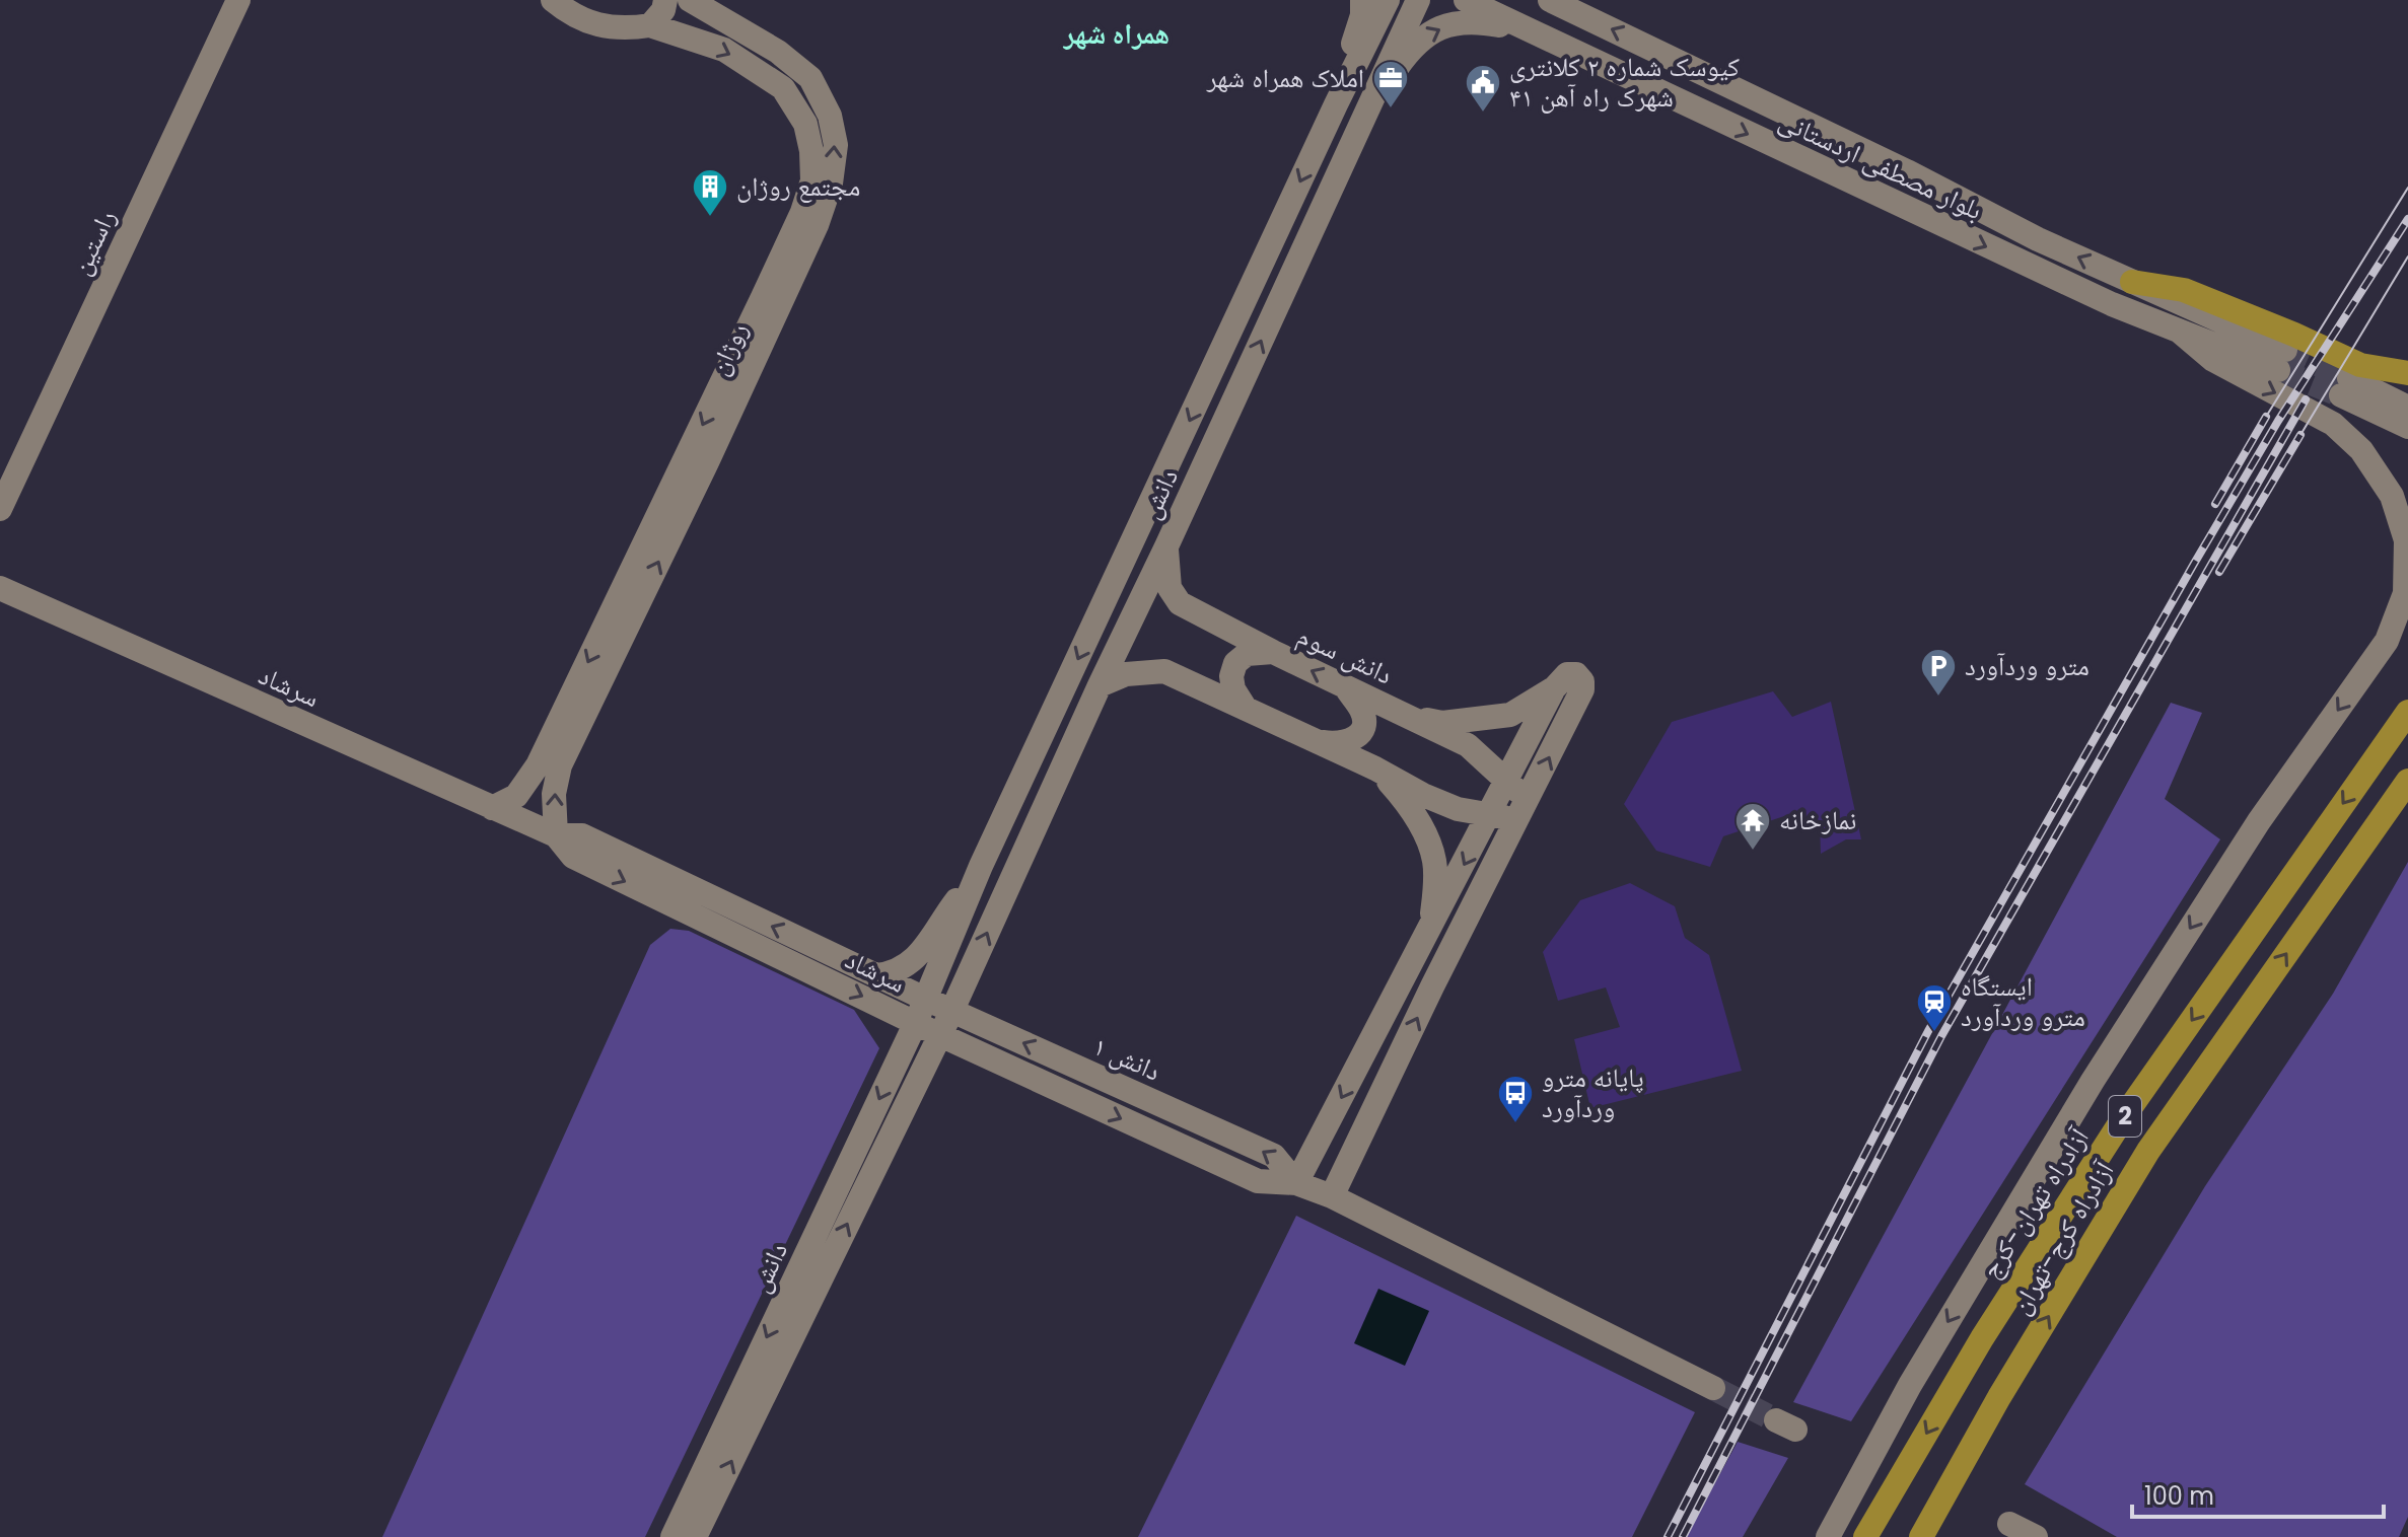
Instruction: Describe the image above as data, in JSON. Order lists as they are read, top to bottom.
{
  "streets": {
    "highway": ["2", "آزادراه تهران-کرج", "آزادراه کرج-تهران"],
    "street": [
      "بلوار مصطفی اردستانی",
      "راستین",
      "روژان",
      "دانش",
      "دانش سوم",
      "سرشاد",
      "دانش ۱"
    ]
  },
  "crossings": [
    ["دانش", "دانش سوم"],
    ["دانش", "سرشاد"],
    ["دانش", "دانش ۱"],
    ["سرشاد", "دانش ۱"]
  ],
  "one_way": ["آزادراه تهران-کرج", "آزادراه کرج-تهران"],
  "districts": ["همراه شهر"],
  "places": {
    "office": ["املاک همراه شهر"],
    "public building": ["کیوسک شماره ۲ کلانتری ۴۱ شهرک راه آهن"],
    "building": ["مجتمع روژان"],
    "parking": ["مترو وردآورد"],
    "temple": ["نمازخانه"],
    "station": ["ایستگاه مترو وردآورد"],
    "bus stop": ["پایانه مترو وردآورد"]
  },
  "scale_bar": "100 m"
}
